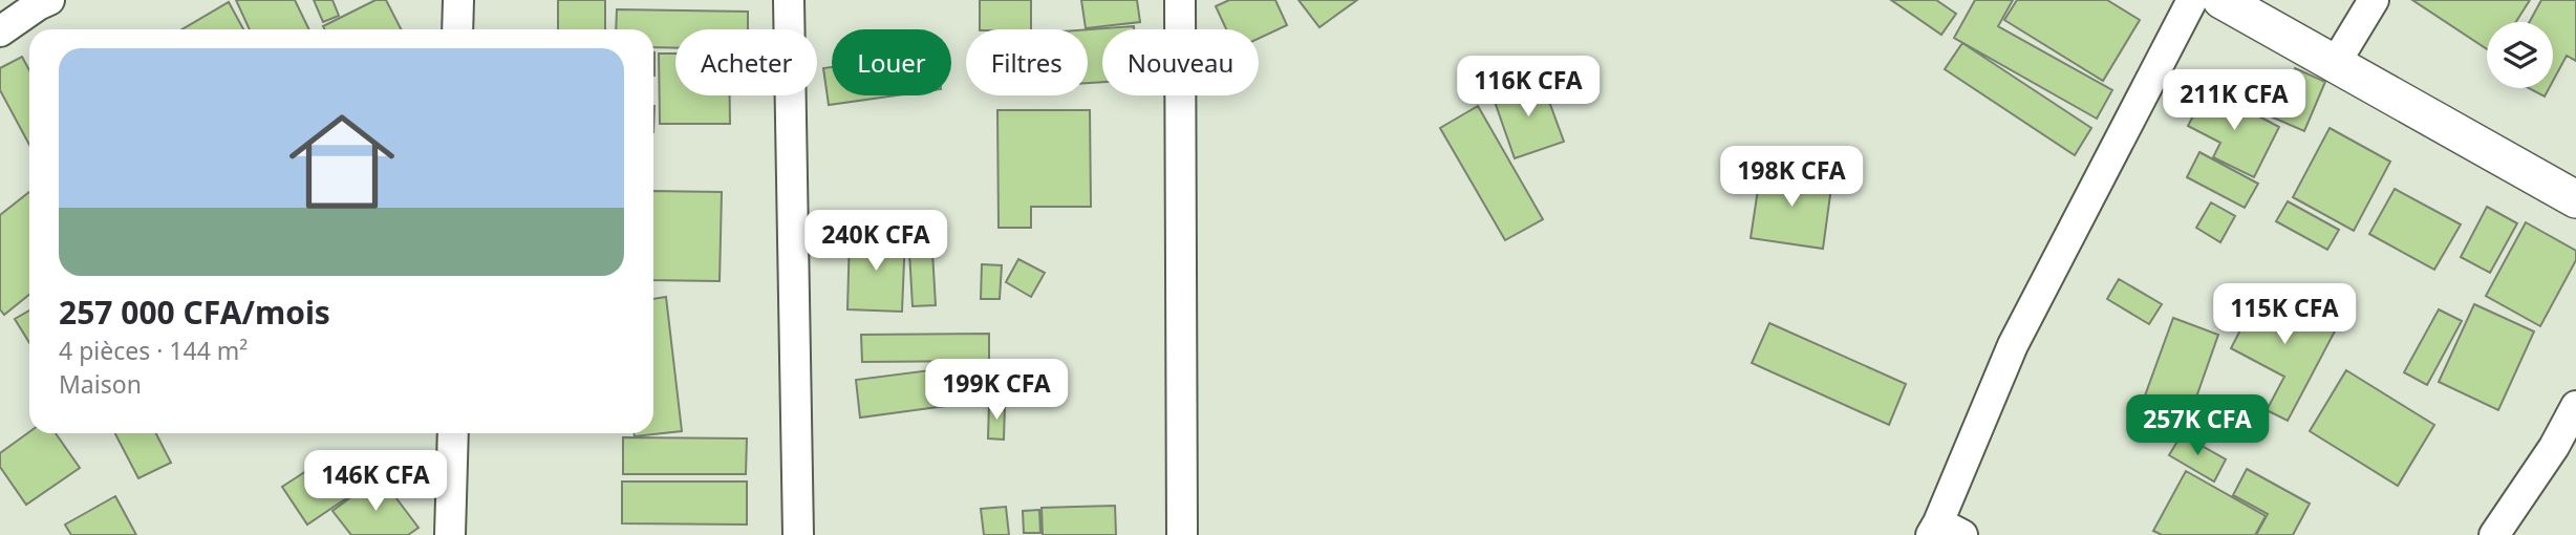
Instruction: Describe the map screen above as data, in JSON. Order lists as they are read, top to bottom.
{
  "page": {
    "chip": [
      "Acheter",
      "Louer",
      "Filtres",
      "Nouveau"
    ],
    "list": [
      {
        "name": "257 000 CFA/mois",
        "note": "4 pièces · 144 m² · Maison"
      }
    ],
    "price": [
      "116K CFA",
      "211K CFA",
      "198K CFA",
      "240K CFA",
      "115K CFA",
      "199K CFA",
      "257K CFA",
      "146K CFA"
    ]
  }
}
